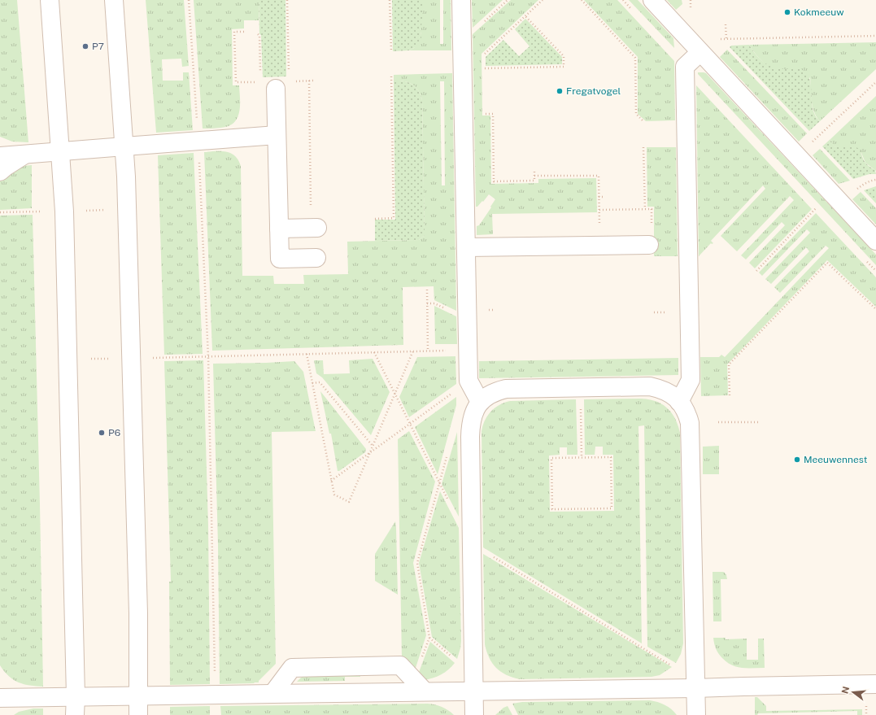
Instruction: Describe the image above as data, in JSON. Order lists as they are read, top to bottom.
{
  "places": [
    "Kokmeeuw",
    "P7",
    "Fregatvogel",
    "P6",
    "Meeuwennest"
  ],
  "north": "left"
}
